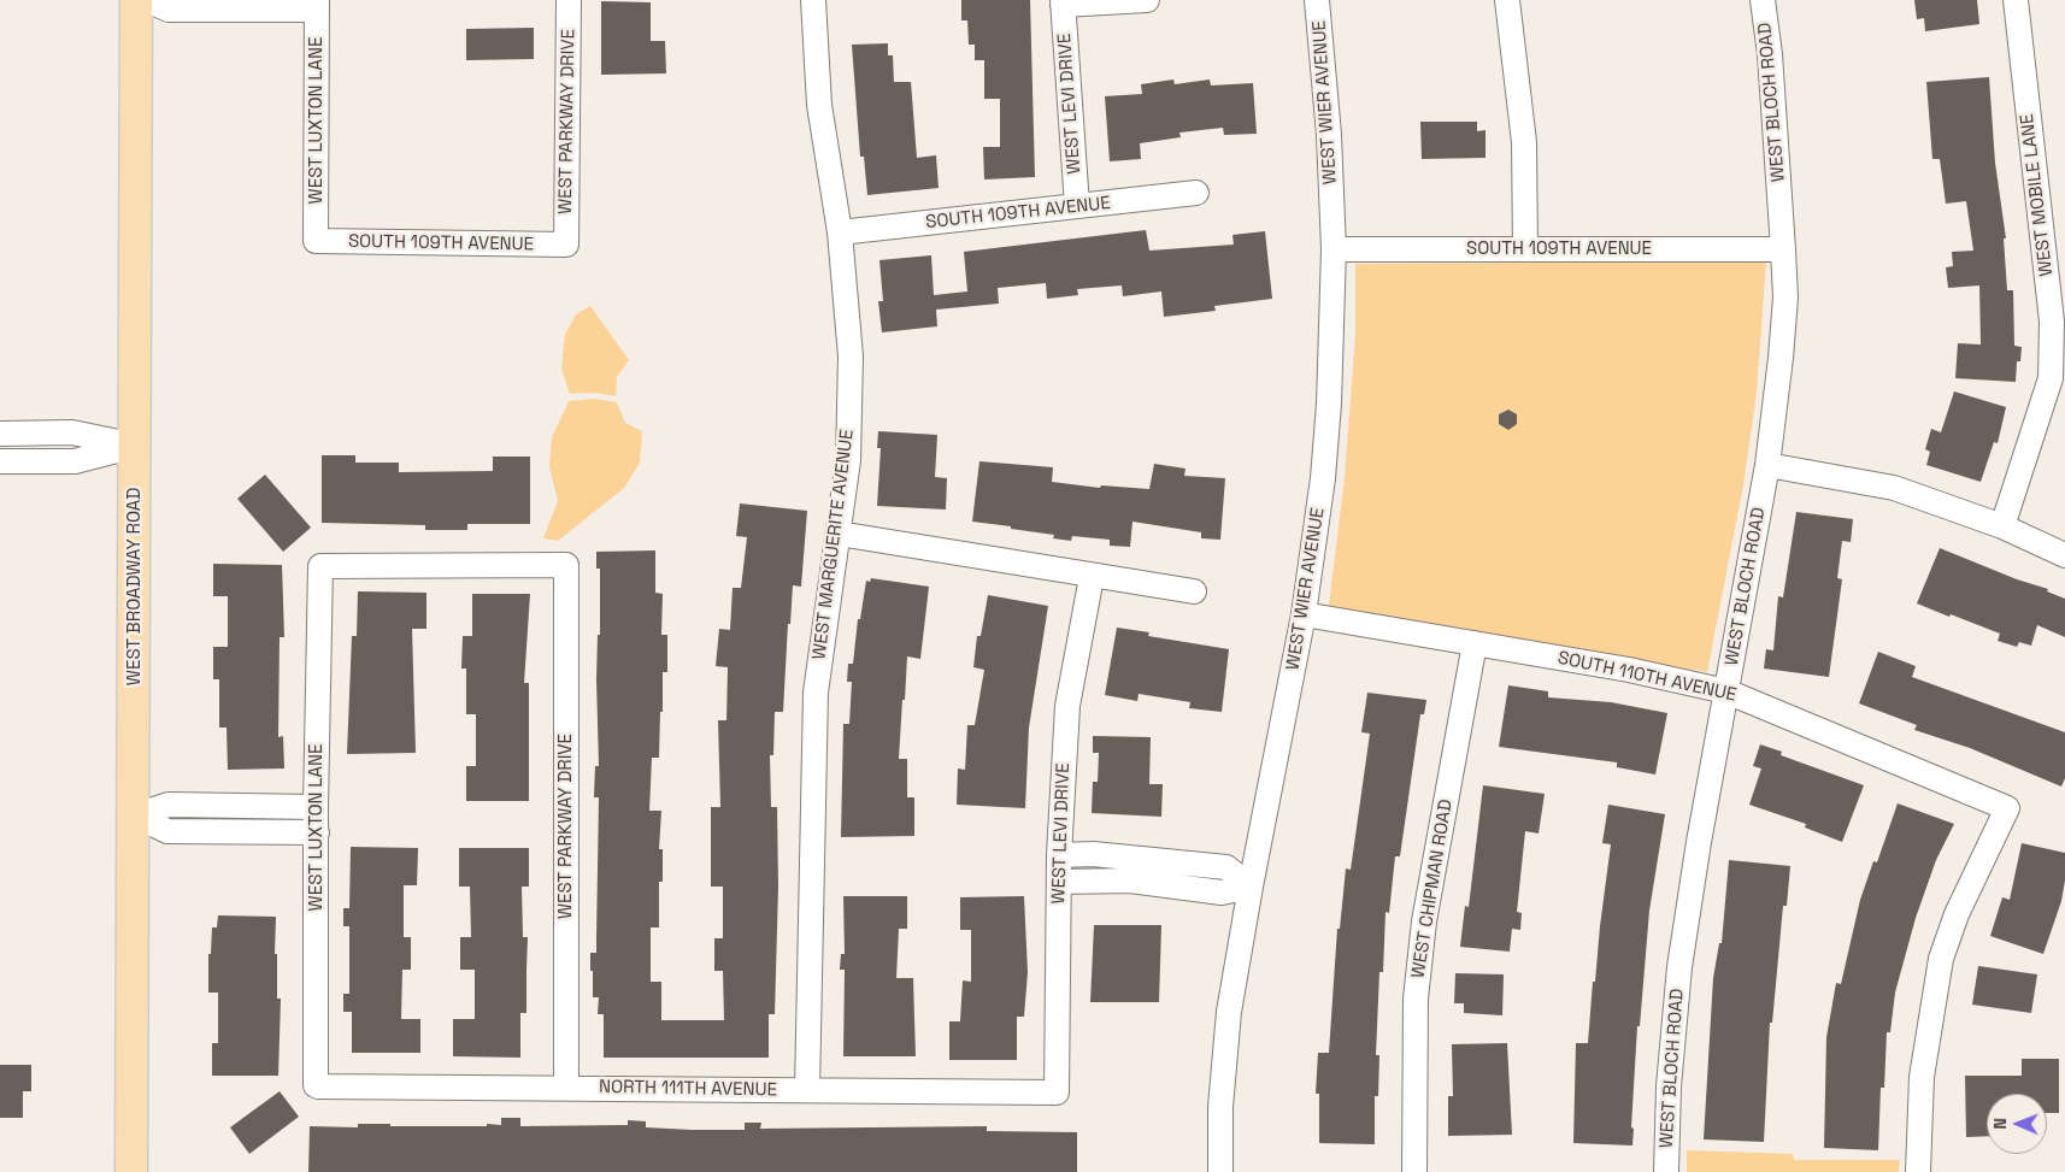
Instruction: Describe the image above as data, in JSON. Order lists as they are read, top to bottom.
{
  "streets": {
    "main road": ["WEST BROADWAY ROAD"],
    "street": [
      "WEST WIER AVENUE",
      "WEST BLOCH ROAD",
      "WEST LEVI DRIVE",
      "WEST LUXTON LANE",
      "WEST PARKWAY DRIVE",
      "WEST MOBILE LANE",
      "SOUTH 109TH AVENUE",
      "WEST MARGUERITE AVENUE",
      "SOUTH 110TH AVENUE",
      "WEST CHIPMAN ROAD",
      "NORTH 111TH AVENUE"
    ]
  },
  "crossings": [
    ["WEST WIER AVENUE", "SOUTH 109TH AVENUE"],
    ["WEST WIER AVENUE", "SOUTH 110TH AVENUE"],
    ["WEST BLOCH ROAD", "SOUTH 109TH AVENUE"],
    ["WEST BLOCH ROAD", "SOUTH 110TH AVENUE"],
    ["WEST LEVI DRIVE", "SOUTH 109TH AVENUE"],
    ["WEST LEVI DRIVE", "NORTH 111TH AVENUE"],
    ["WEST LUXTON LANE", "WEST PARKWAY DRIVE"],
    ["WEST LUXTON LANE", "SOUTH 109TH AVENUE"],
    ["WEST LUXTON LANE", "NORTH 111TH AVENUE"],
    ["WEST PARKWAY DRIVE", "SOUTH 109TH AVENUE"],
    ["WEST PARKWAY DRIVE", "NORTH 111TH AVENUE"],
    ["SOUTH 109TH AVENUE", "WEST MARGUERITE AVENUE"],
    ["WEST MARGUERITE AVENUE", "NORTH 111TH AVENUE"],
    ["SOUTH 110TH AVENUE", "WEST CHIPMAN ROAD"]
  ],
  "north": "left"
}
